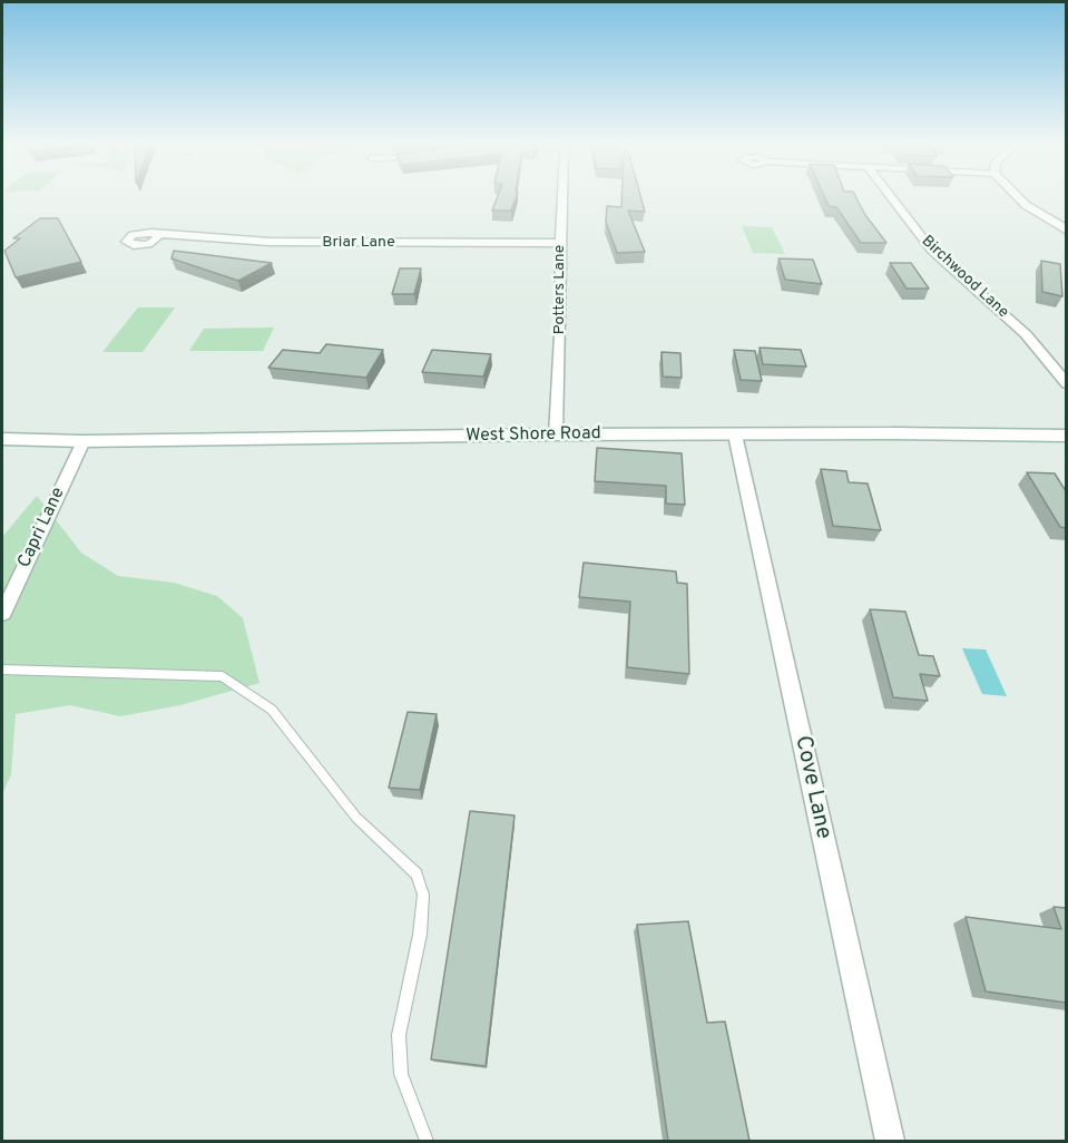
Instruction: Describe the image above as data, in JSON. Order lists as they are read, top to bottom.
{
  "streets": {
    "main road": ["West Shore Road"],
    "street": [
      "Briar Lane",
      "Birchwood Lane",
      "Potters Lane",
      "Capri Lane",
      "Cove Lane"
    ]
  },
  "crossings": [
    ["Briar Lane", "Potters Lane"],
    ["Potters Lane", "West Shore Road"],
    ["West Shore Road", "Capri Lane"],
    ["West Shore Road", "Cove Lane"]
  ]
}
